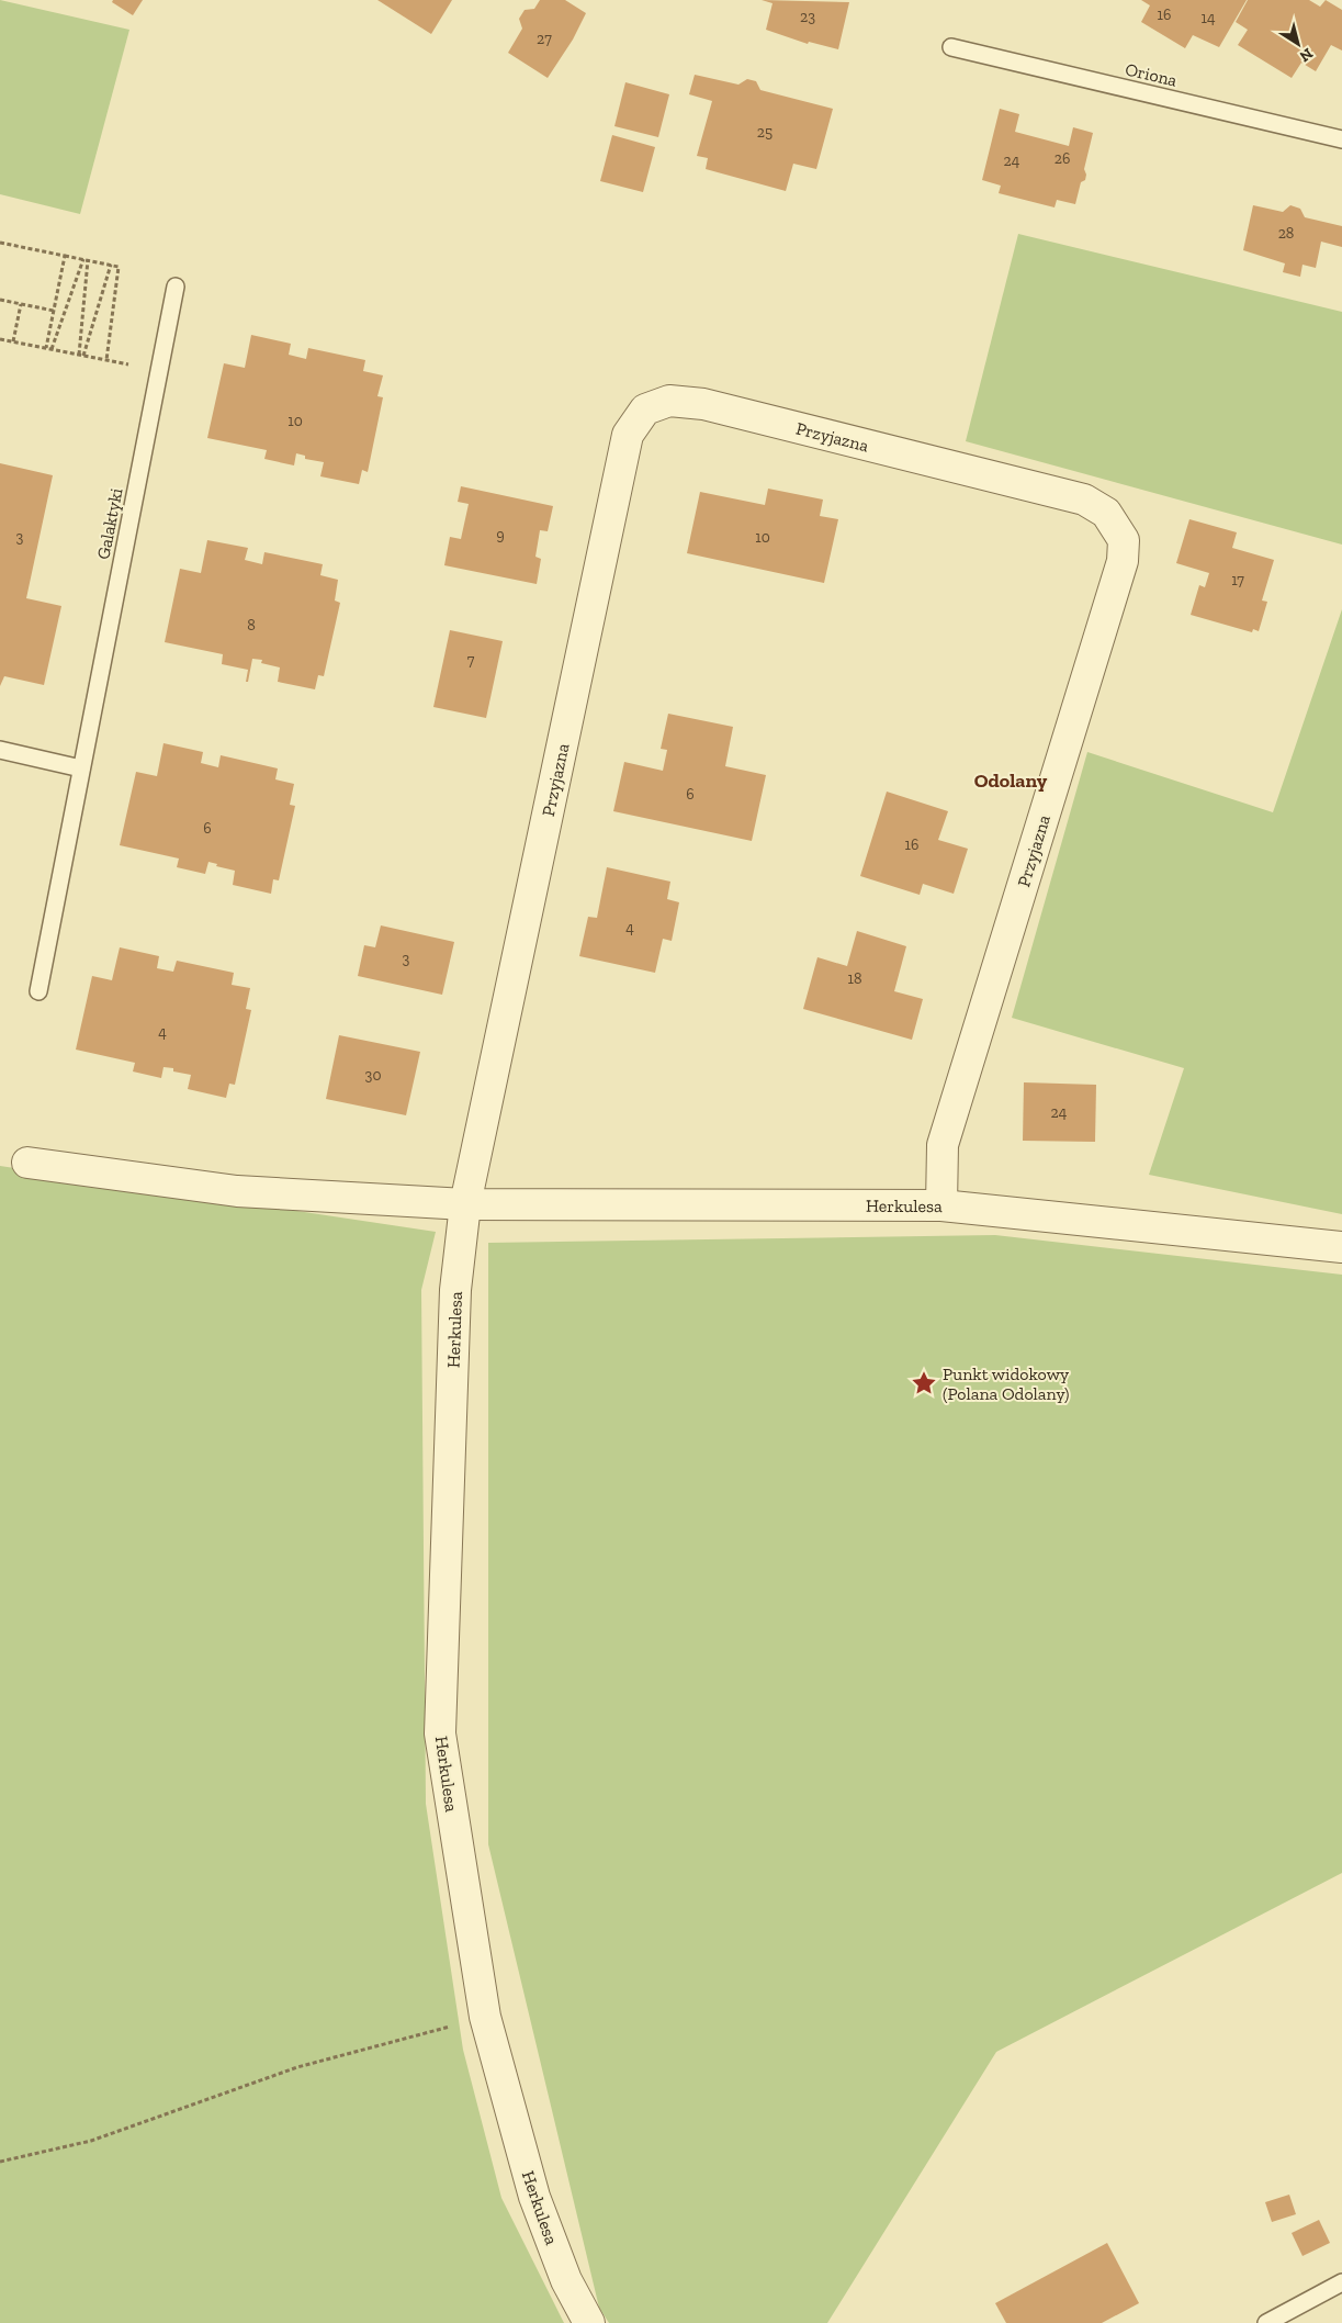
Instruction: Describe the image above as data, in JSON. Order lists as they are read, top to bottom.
{
  "streets": {
    "street": ["Przyjazna", "Herkulesa"],
    "lane": ["Oriona", "Galaktyki"]
  },
  "crossings": [
    ["Przyjazna", "Herkulesa"]
  ],
  "districts": ["Odolany"],
  "places": {
    "place": ["Punkt widokowy (Polana Odolany)"]
  },
  "house_numbers": [
    "16",
    "23",
    "14",
    "27",
    "25",
    "26",
    "24",
    "28",
    "10",
    "9",
    "3",
    "10",
    "17",
    "8",
    "7",
    "6",
    "6",
    "16",
    "4",
    "3",
    "18",
    "4",
    "30",
    "24"
  ],
  "north": "bottom right"
}
